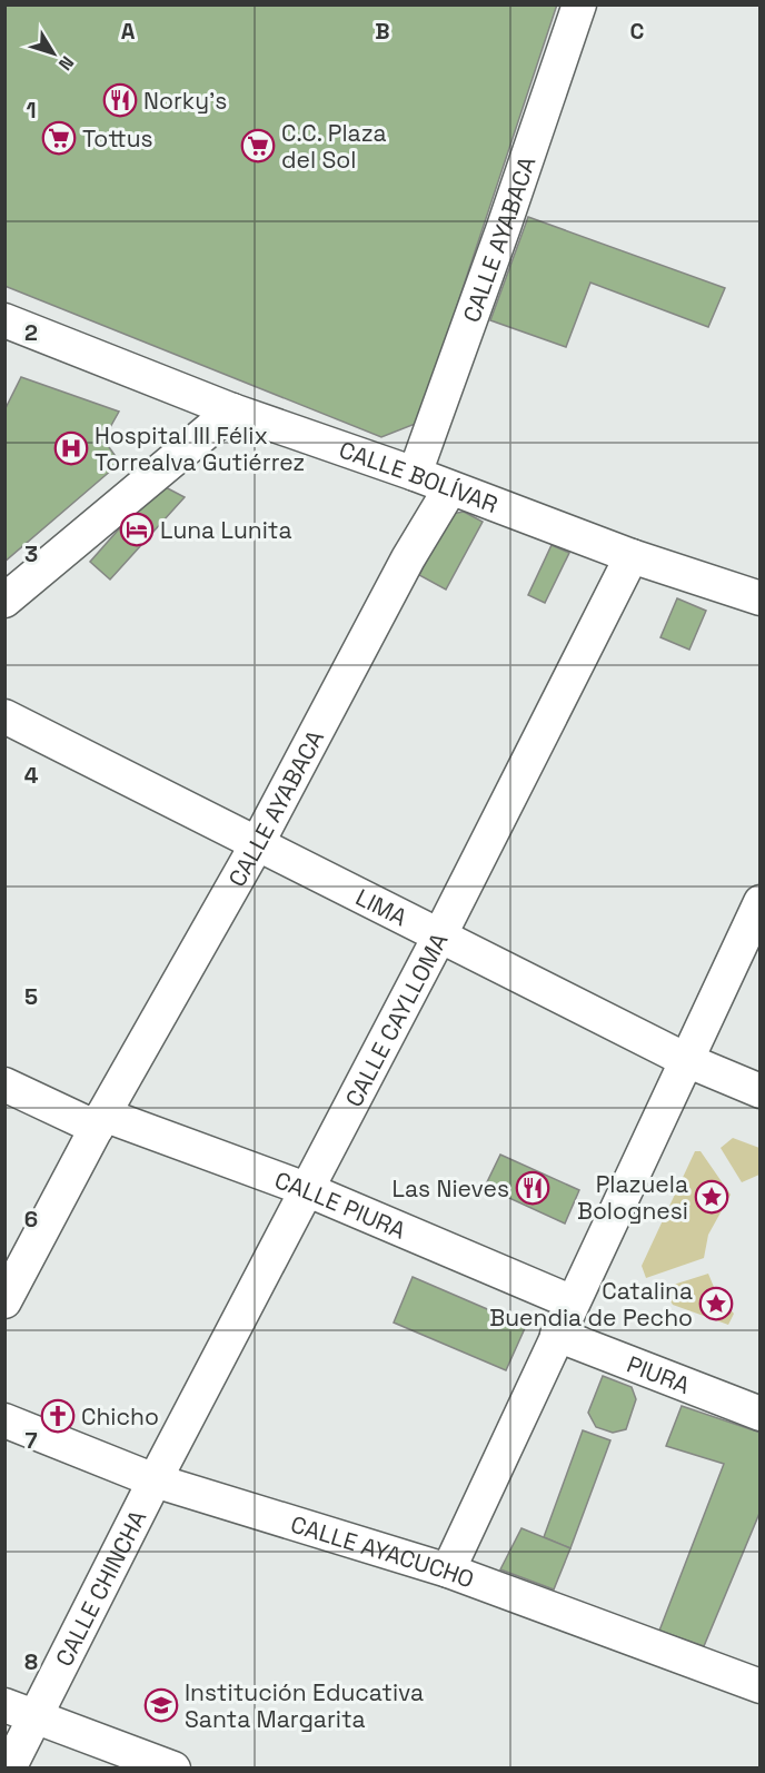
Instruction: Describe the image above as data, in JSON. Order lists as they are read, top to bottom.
{
  "streets": {
    "street": [
      "CALLE AYABACA",
      "CALLE BOLÍVAR",
      "LIMA",
      "CALLE CAYLLOMA",
      "CALLE PIURA",
      "PIURA",
      "CALLE AYACUCHO",
      "CALLE CHINCHA"
    ]
  },
  "crossings": [
    ["CALLE AYABACA", "CALLE BOLÍVAR"],
    ["CALLE AYABACA", "LIMA"],
    ["CALLE AYABACA", "CALLE PIURA"],
    ["CALLE BOLÍVAR", "CALLE CAYLLOMA"],
    ["LIMA", "CALLE CAYLLOMA"],
    ["CALLE CAYLLOMA", "CALLE PIURA"],
    ["CALLE CAYLLOMA", "CALLE AYACUCHO"],
    ["CALLE CAYLLOMA", "CALLE CHINCHA"],
    ["CALLE AYACUCHO", "CALLE CHINCHA"]
  ],
  "places": {
    "restaurant": ["Norky's", "Las Nieves"],
    "supermarket": ["Tottus", "C.C. Plaza del Sol"],
    "hospital": ["Hospital III Félix Torrealva Gutiérrez"],
    "hotel": ["Luna Lunita"],
    "place": ["Plazuela Bolognesi", "Catalina Buendia de Pecho"],
    "church": ["Chicho"],
    "school or university": ["Institución Educativa Santa Margarita"]
  },
  "north": "bottom right",
  "grid": {
    "columns": ["A", "B", "C"],
    "rows": [
      "1",
      "2",
      "3",
      "4",
      "5",
      "6",
      "7",
      "8"
    ]
  }
}
